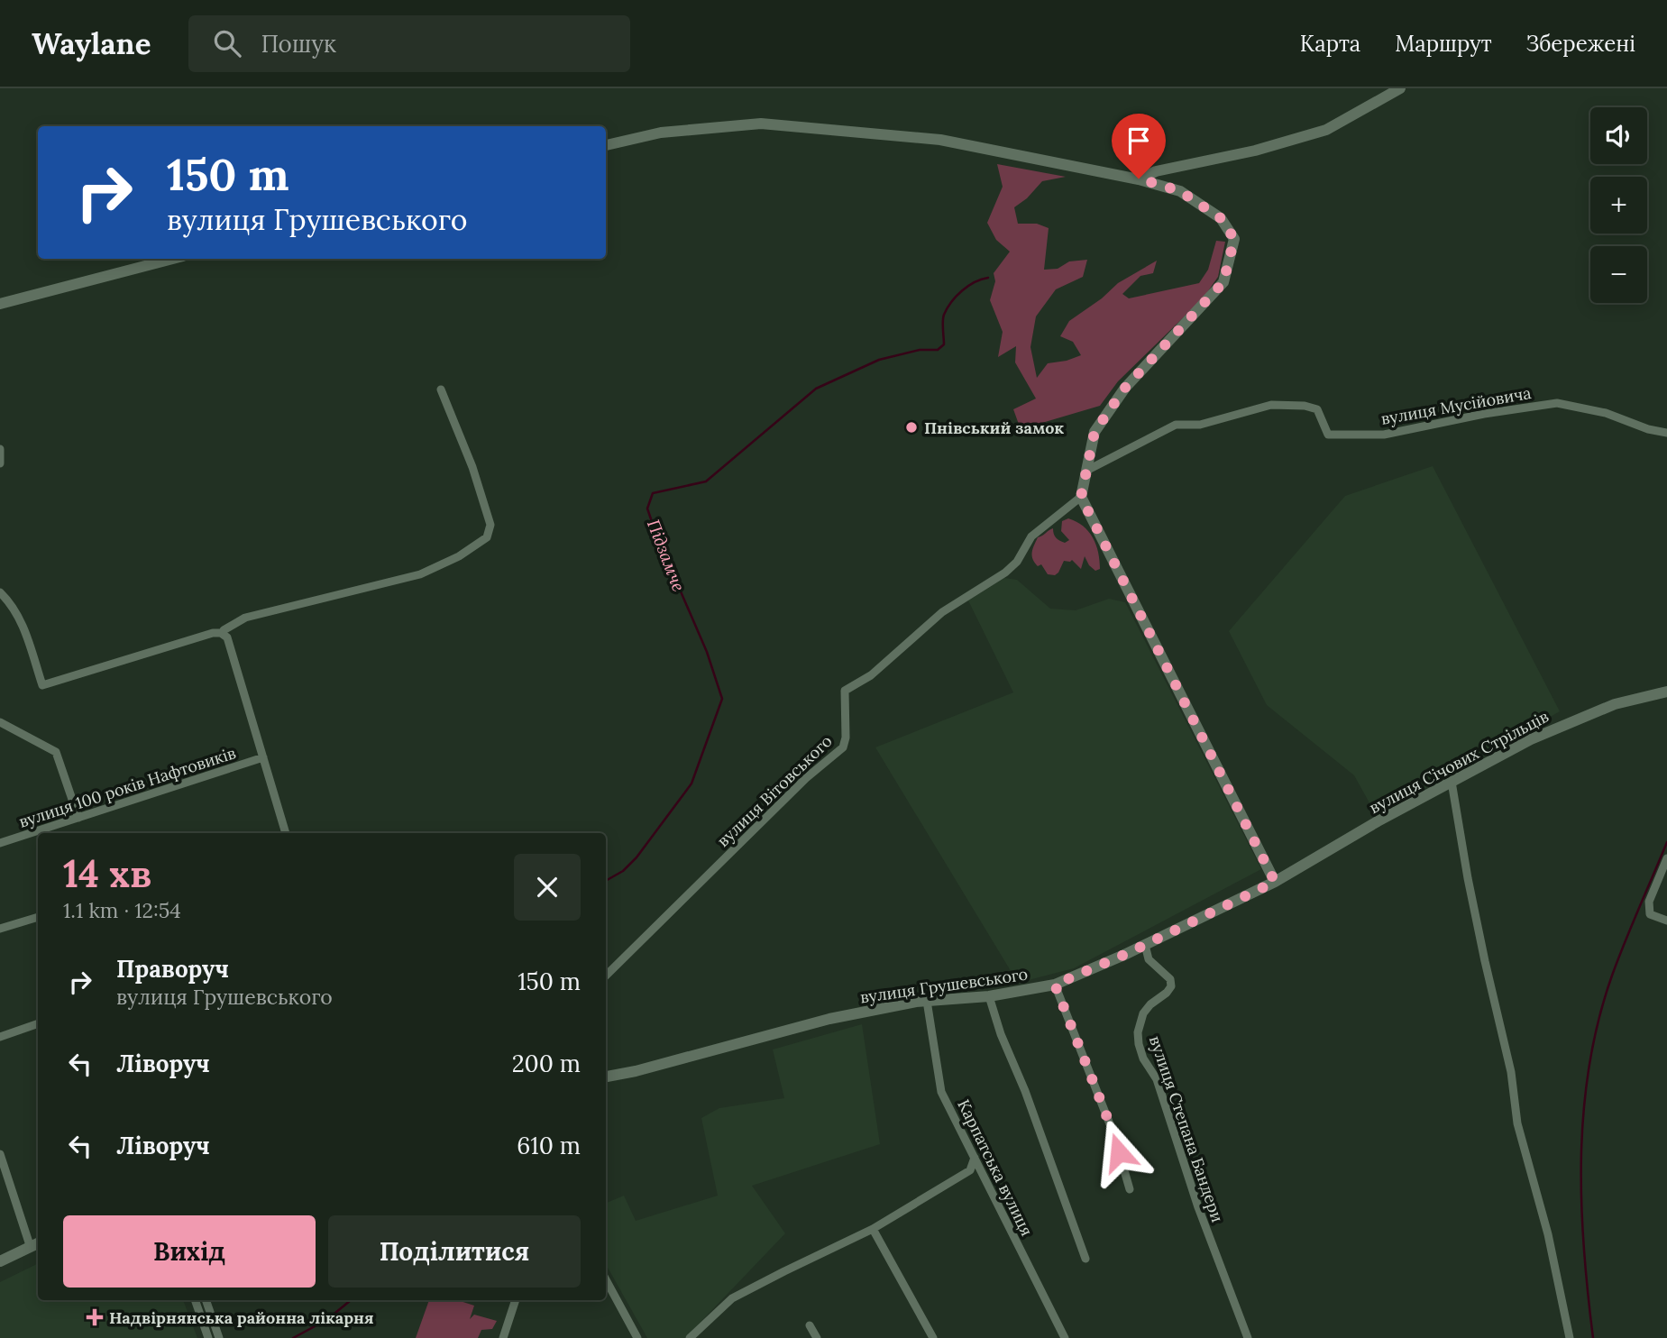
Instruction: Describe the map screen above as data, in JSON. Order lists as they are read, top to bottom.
{
  "streets": {
    "street": [
      "вулиця Мусійовича",
      "вулиця Січових Стрільців",
      "вулиця 100 років Нафтовиків",
      "вулиця Вітовського",
      "вулиця Грушевського",
      "вулиця Степана Бандери",
      "Карпатська вулиця"
    ]
  },
  "crossings": [
    ["вулиця Січових Стрільців", "вулиця Грушевського"],
    ["вулиця Грушевського", "вулиця Степана Бандери"],
    ["вулиця Грушевського", "Карпатська вулиця"]
  ],
  "water": ["Підзамче"],
  "places": {
    "other": ["Пнівський замок"],
    "health": ["Надвірнянська районна лікарня"]
  },
  "page": {
    "header": "Waylane",
    "search": "Пошук",
    "nav": ["Карта", "Маршрут", "Збережені"],
    "map_buttons": ["+", "−"],
    "turn": ["150 m", "вулиця Грушевського"],
    "heading": ["14 хв", "1.1 km · 12:54"],
    "list": [
      {
        "name": "Праворуч",
        "note": "вулиця Грушевського",
        "value": "150 m"
      },
      {
        "name": "Ліворуч",
        "value": "200 m"
      },
      {
        "name": "Ліворуч",
        "value": "610 m"
      }
    ],
    "buttons": ["Вихід", "Поділитися"]
  }
}
